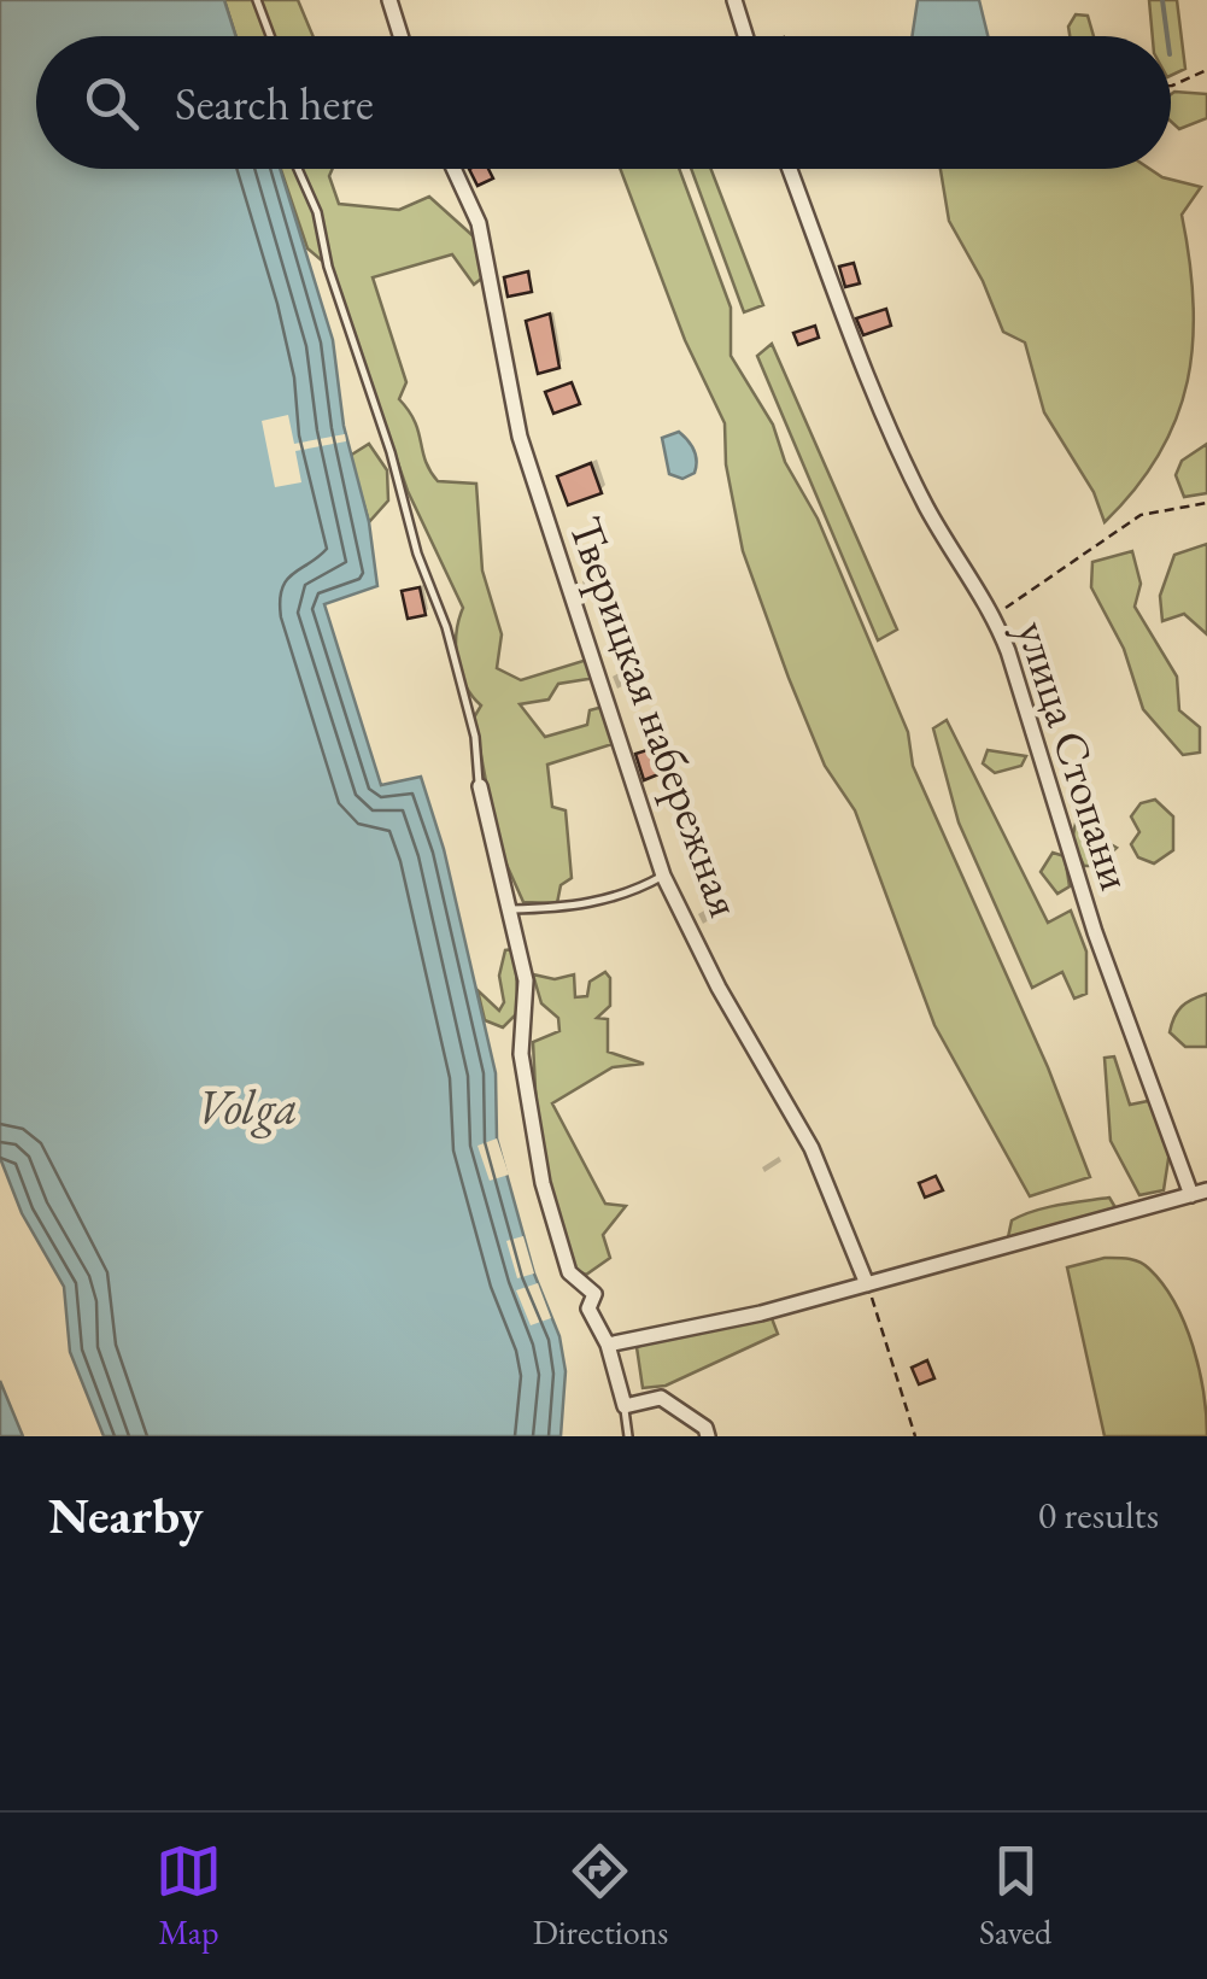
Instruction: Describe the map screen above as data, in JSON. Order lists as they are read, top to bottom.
{
  "streets": {
    "street": ["Тверицкая набережная", "улица Стопани"]
  },
  "water": ["Volga"],
  "page": {
    "search": "Search here",
    "heading": ["Nearby", "0 results"],
    "nav": ["Map", "Directions", "Saved"]
  }
}
